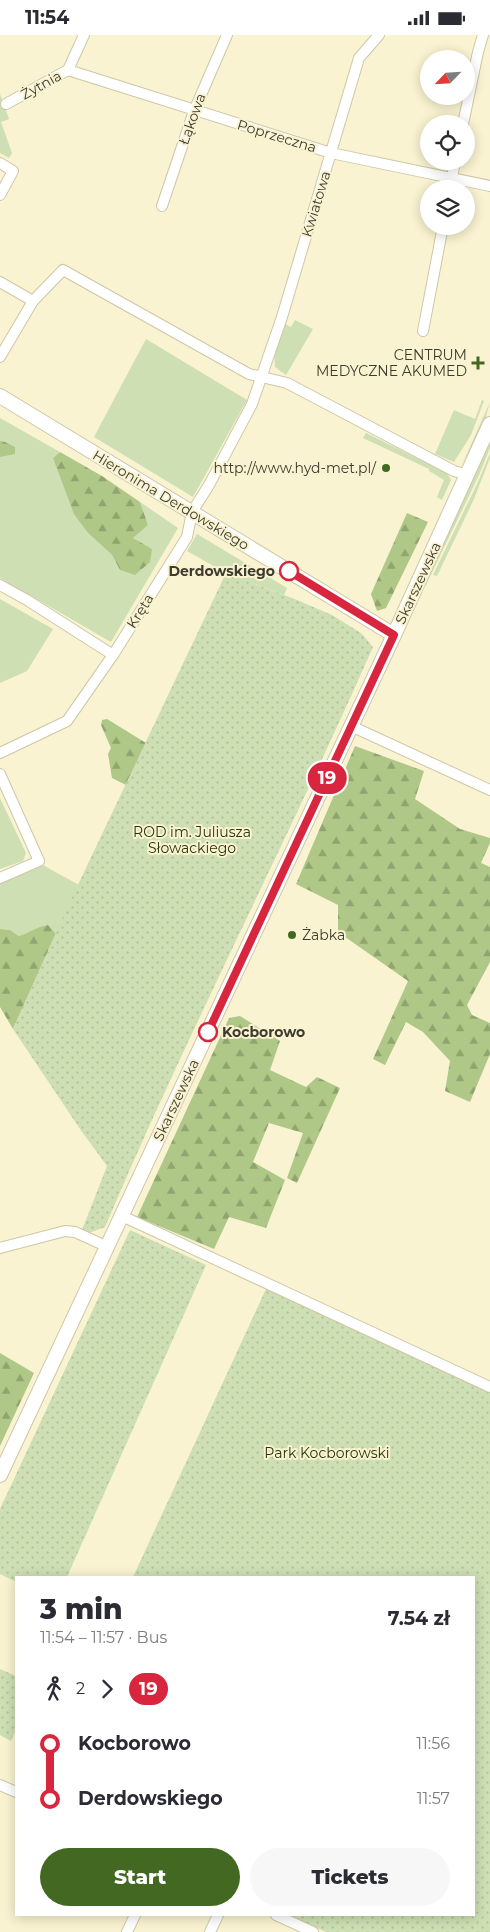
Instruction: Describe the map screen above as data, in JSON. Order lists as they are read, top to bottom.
{
  "streets": {
    "main road": ["Hieronima Derdowskiego", "Skarszewska"],
    "street": [
      "Żytnia",
      "Łąkowa",
      "Poprzeczna",
      "Kwiatowa",
      "Kręta"
    ]
  },
  "crossings": [
    ["Żytnia", "Poprzeczna"],
    ["Łąkowa", "Poprzeczna"],
    ["Poprzeczna", "Kwiatowa"],
    ["Kwiatowa", "Hieronima Derdowskiego"],
    ["Kwiatowa", "Kręta"],
    ["Hieronima Derdowskiego", "Skarszewska"],
    ["Hieronima Derdowskiego", "Kręta"]
  ],
  "parks": ["ROD im. Juliusza Słowackiego", "Park Kocborowski"],
  "places": {
    "health": ["CENTRUM MEDYCZNE AKUMED"],
    "other": [
      "http://www.hyd-met.pl/",
      "Derdowskiego",
      "Żabka",
      "Kocborowo"
    ]
  },
  "lines": ["bus line 19"],
  "north": "bottom left",
  "page": {
    "status": "11:54",
    "on_map": "19",
    "heading": ["3 min", "11:54 – 11:57 · Bus", "7.54 zł"],
    "legs": ["2", "19"],
    "list": [
      {
        "name": "Kocborowo",
        "value": "11:56"
      },
      {
        "name": "Derdowskiego",
        "value": "11:57"
      }
    ],
    "buttons": ["Start", "Tickets"]
  }
}
